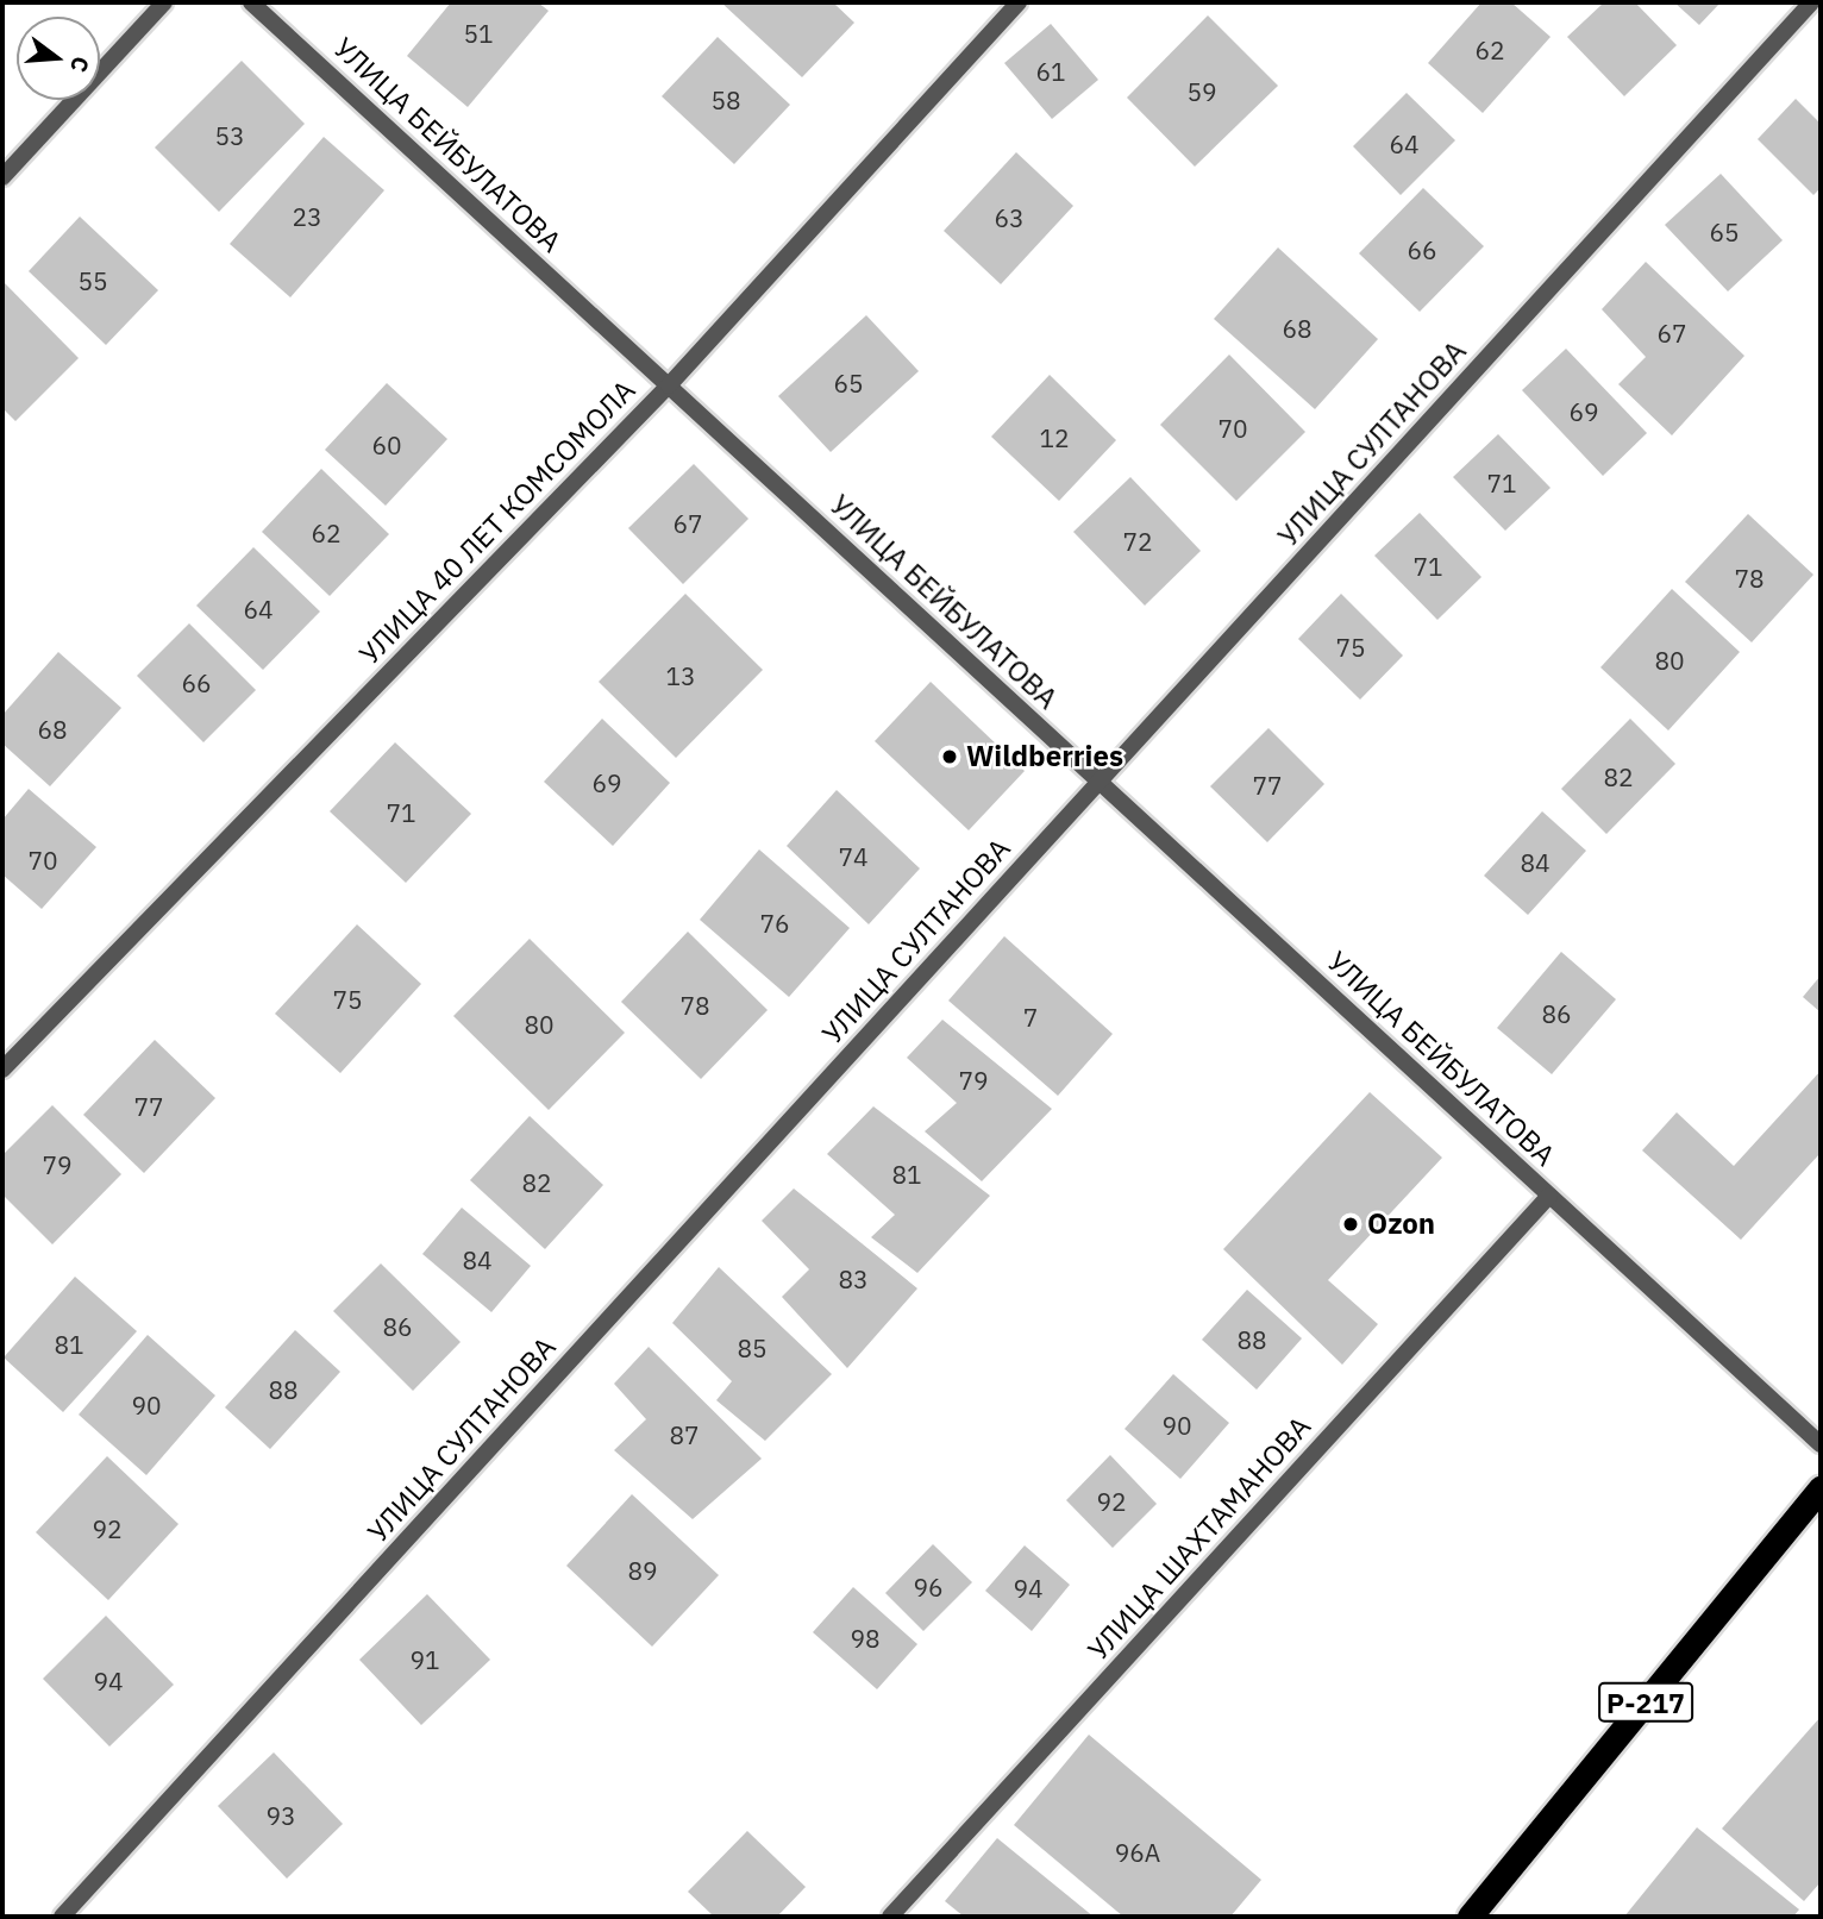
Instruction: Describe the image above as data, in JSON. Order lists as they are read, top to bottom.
{
  "streets": {
    "highway": ["Р-217"],
    "street": [
      "УЛИЦА БЕЙБУЛАТОВА",
      "УЛИЦА СУЛТАНОВА",
      "УЛИЦА 40 ЛЕТ КОМСОМОЛА",
      "УЛИЦА ШАХТАМАНОВА"
    ]
  },
  "crossings": [
    ["УЛИЦА БЕЙБУЛАТОВА", "УЛИЦА СУЛТАНОВА"],
    ["УЛИЦА БЕЙБУЛАТОВА", "УЛИЦА 40 ЛЕТ КОМСОМОЛА"],
    ["УЛИЦА БЕЙБУЛАТОВА", "УЛИЦА ШАХТАМАНОВА"]
  ],
  "places": ["Wildberries", "Ozon"],
  "house_numbers": [
    "51",
    "62",
    "61",
    "59",
    "58",
    "53",
    "64",
    "23",
    "63",
    "65",
    "66",
    "55",
    "68",
    "67",
    "65",
    "69",
    "70",
    "12",
    "60",
    "71",
    "67",
    "62",
    "72",
    "71",
    "78",
    "64",
    "75",
    "80",
    "13",
    "66",
    "68",
    "82",
    "69",
    "77",
    "71",
    "74",
    "70",
    "84",
    "76",
    "75",
    "78",
    "86",
    "7",
    "80",
    "79",
    "77",
    "79",
    "81",
    "82",
    "84",
    "83",
    "86",
    "88",
    "81",
    "85",
    "88",
    "90",
    "90",
    "87",
    "92",
    "92",
    "89",
    "96",
    "94",
    "98",
    "91",
    "94",
    "93",
    "96А"
  ],
  "north": "right"
}
